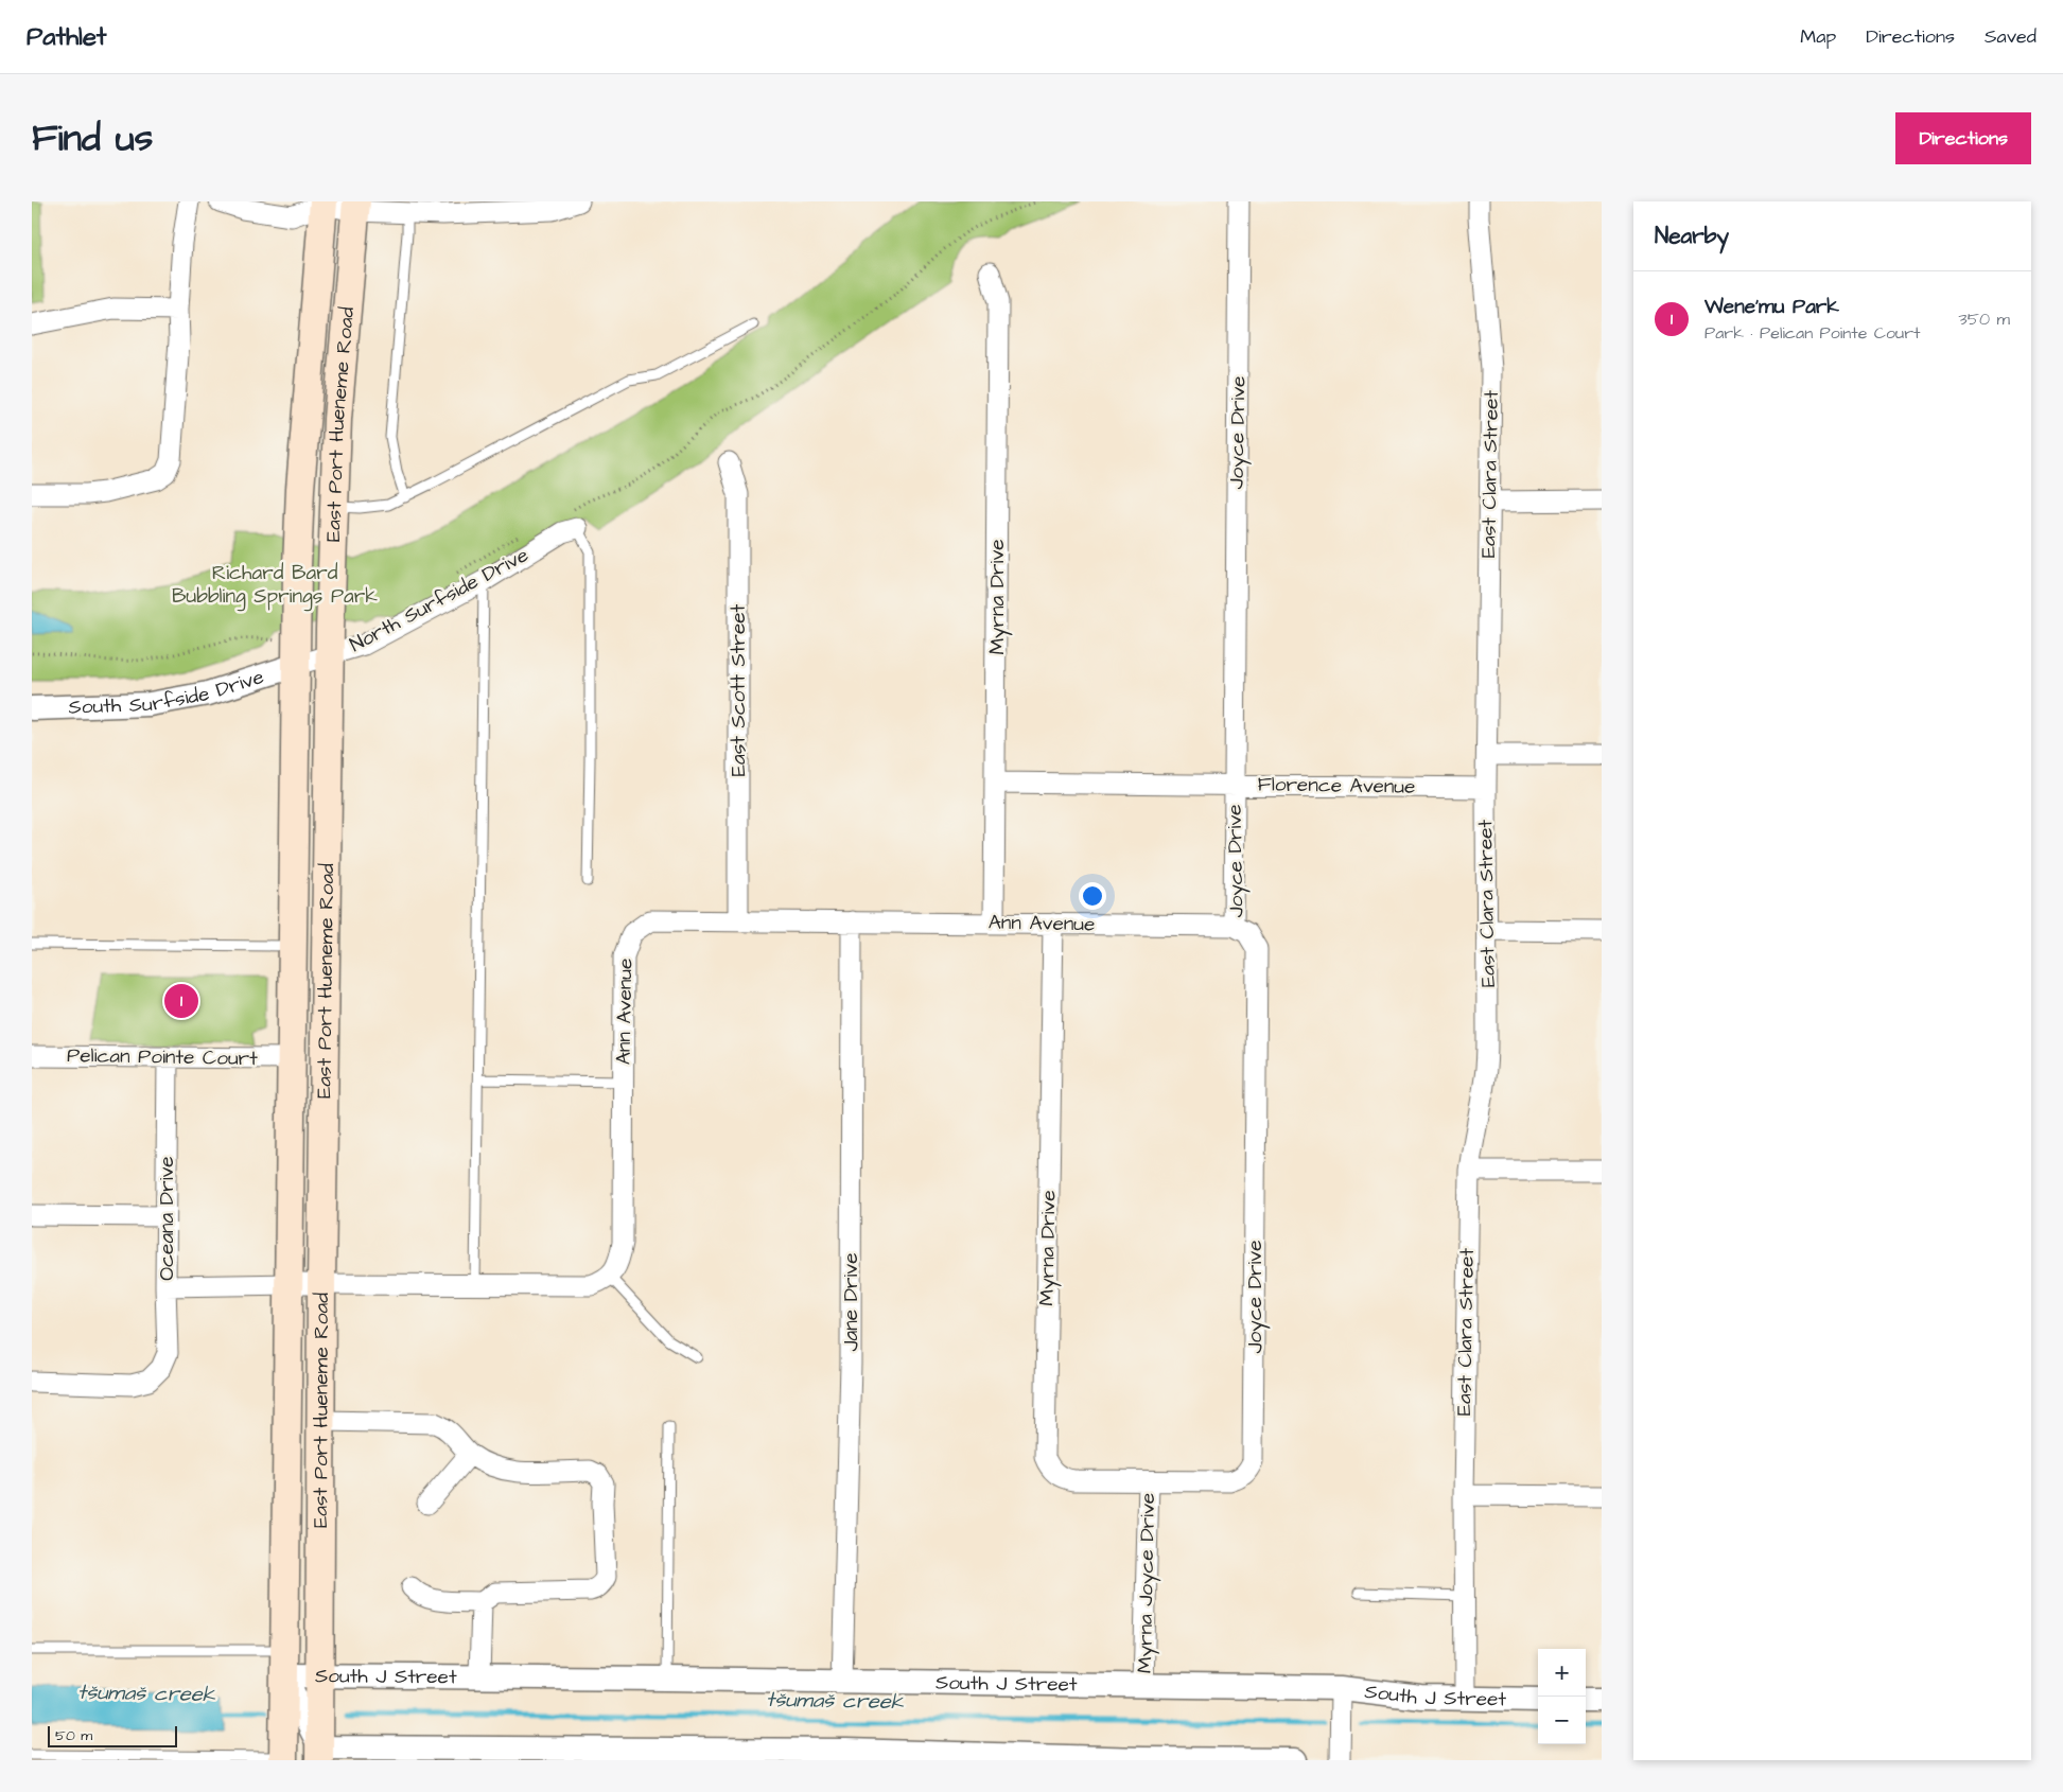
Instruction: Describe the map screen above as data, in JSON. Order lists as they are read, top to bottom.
{
  "streets": {
    "main road": ["East Port Hueneme Road"],
    "street": [
      "Joyce Drive",
      "East Clara Street",
      "Myrna Drive",
      "North Surfside Drive",
      "South Surfside Drive",
      "East Scott Street",
      "Florence Avenue",
      "Ann Avenue",
      "Pelican Pointe Court",
      "Oceana Drive",
      "Jane Drive",
      "Myrna Joyce Drive",
      "South J Street"
    ]
  },
  "crossings": [
    ["East Port Hueneme Road", "North Surfside Drive"],
    ["East Port Hueneme Road", "South Surfside Drive"],
    ["East Port Hueneme Road", "Pelican Pointe Court"],
    ["East Port Hueneme Road", "South J Street"],
    ["Joyce Drive", "Myrna Drive"],
    ["Joyce Drive", "Florence Avenue"],
    ["Joyce Drive", "Ann Avenue"],
    ["Joyce Drive", "Myrna Joyce Drive"],
    ["East Clara Street", "Florence Avenue"],
    ["East Clara Street", "South J Street"],
    ["Myrna Drive", "Florence Avenue"],
    ["Myrna Drive", "Ann Avenue"],
    ["Myrna Drive", "Myrna Joyce Drive"],
    ["North Surfside Drive", "South Surfside Drive"],
    ["East Scott Street", "Ann Avenue"],
    ["Ann Avenue", "Jane Drive"],
    ["Pelican Pointe Court", "Oceana Drive"],
    ["Jane Drive", "South J Street"],
    ["Myrna Joyce Drive", "South J Street"]
  ],
  "water": ["tšumaš creek"],
  "parks": ["Richard Bard Bubbling Springs Park"],
  "scale_bar": "50 m",
  "page": {
    "header": "Pathlet",
    "nav": ["Map", "Directions", "Saved"],
    "title": "Find us",
    "buttons": "Directions",
    "heading": "Nearby",
    "list": [
      {
        "mark": "1",
        "name": "Wene'mu Park",
        "note": "Park · Pelican Pointe Court",
        "value": "350 m"
      }
    ],
    "pins": "1",
    "map_buttons": ["+", "−"],
    "scale": "50 m"
  }
}
